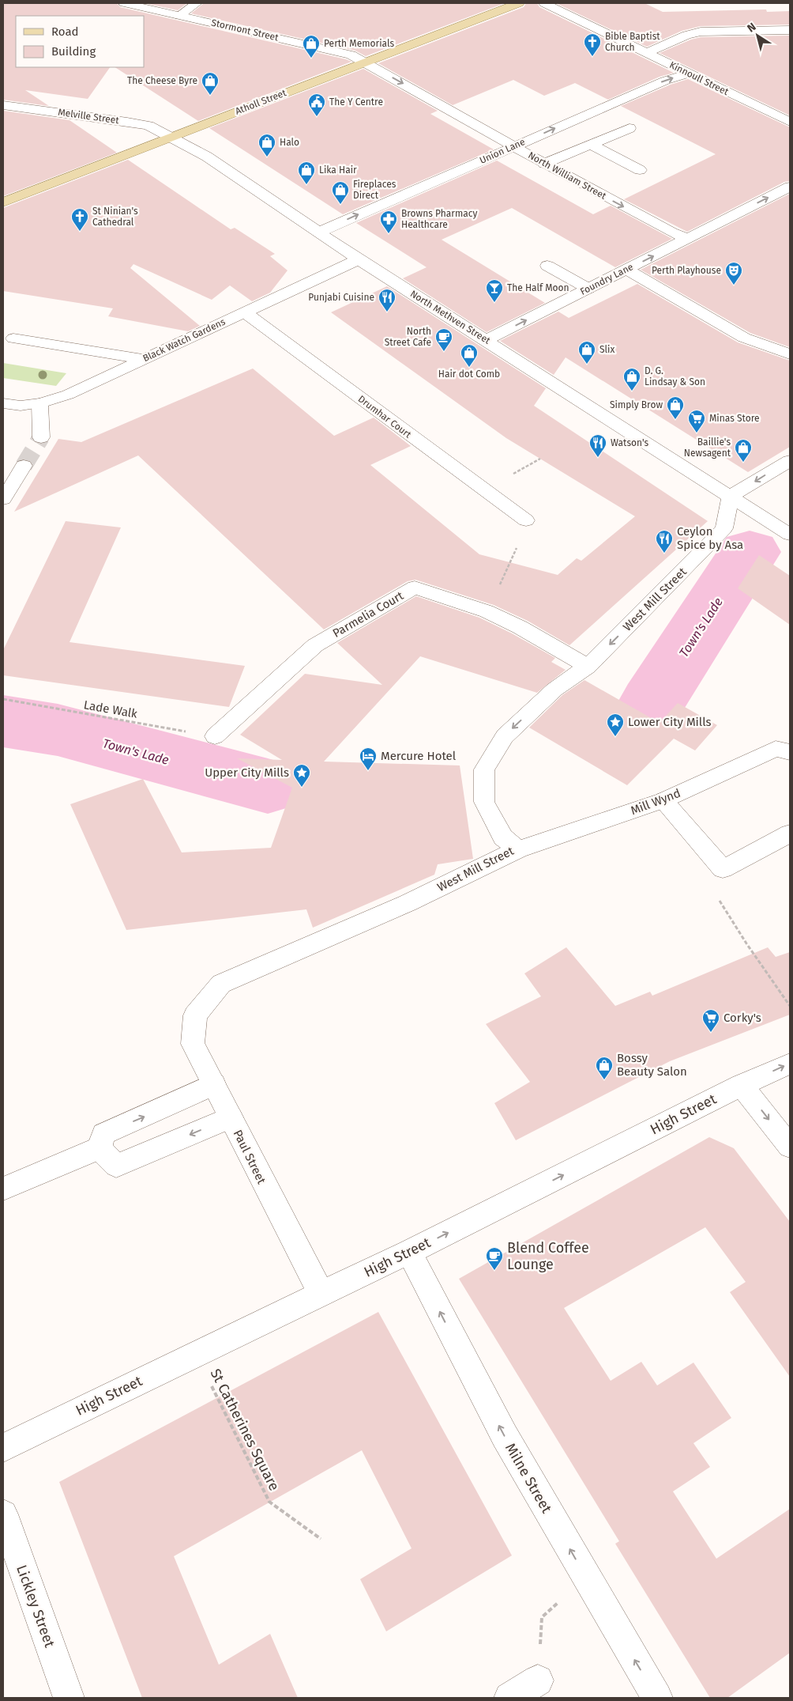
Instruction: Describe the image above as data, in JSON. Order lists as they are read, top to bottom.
{
  "streets": {
    "main road": ["Atholl Street"],
    "street": [
      "Stormont Street",
      "Kinnoull Street",
      "Melville Street",
      "Union Lane",
      "North William Street",
      "Foundry Lane",
      "North Methven Street",
      "Black Watch Gardens",
      "Drumhar Court",
      "West Mill Street",
      "Parmelia Court",
      "Mill Wynd",
      "High Street",
      "Paul Street",
      "Milne Street",
      "Lickley Street"
    ],
    "path": ["Lade Walk", "St Catherines Square"]
  },
  "crossings": [
    ["Stormont Street", "Atholl Street"],
    ["Stormont Street", "North William Street"],
    ["Kinnoull Street", "Union Lane"],
    ["Atholl Street", "Melville Street"],
    ["Atholl Street", "North William Street"],
    ["Atholl Street", "North Methven Street"],
    ["Melville Street", "North Methven Street"],
    ["Union Lane", "North William Street"],
    ["Union Lane", "North Methven Street"],
    ["North William Street", "Foundry Lane"],
    ["Foundry Lane", "North Methven Street"],
    ["North Methven Street", "Black Watch Gardens"],
    ["North Methven Street", "West Mill Street"],
    ["Black Watch Gardens", "Drumhar Court"],
    ["West Mill Street", "Parmelia Court"],
    ["West Mill Street", "Mill Wynd"],
    ["West Mill Street", "Paul Street"],
    ["Parmelia Court", "Lade Walk"],
    ["High Street", "Paul Street"],
    ["High Street", "St Catherines Square"],
    ["High Street", "Milne Street"]
  ],
  "one_way": ["West Mill Street", "High Street", "Milne Street"],
  "water": ["Town's Lade"],
  "places": {
    "church": ["Bible Baptist Church", "St Ninian's Cathedral"],
    "shop": [
      "Perth Memorials",
      "The Cheese Byre",
      "Halo",
      "Lika Hair",
      "Fireplaces Direct",
      "Slix",
      "Hair dot Comb",
      "D. G. Lindsay & Son",
      "Simply Brow",
      "Baillie's Newsagent",
      "Bossy Beauty Salon"
    ],
    "public building": ["The Y Centre"],
    "pharmacy": ["Browns Pharmacy Healthcare"],
    "theatre": ["Perth Playhouse"],
    "bar": ["The Half Moon"],
    "restaurant": ["Punjabi Cuisine", "Watson's", "Ceylon Spice by Asa"],
    "cafe": ["North Street Cafe", "Blend Coffee Lounge"],
    "supermarket": ["Minas Store", "Corky's"],
    "place": ["Lower City Mills", "Upper City Mills"],
    "hotel": ["Mercure Hotel"]
  },
  "legend": ["Road", "Building"],
  "north": "top left"
}
